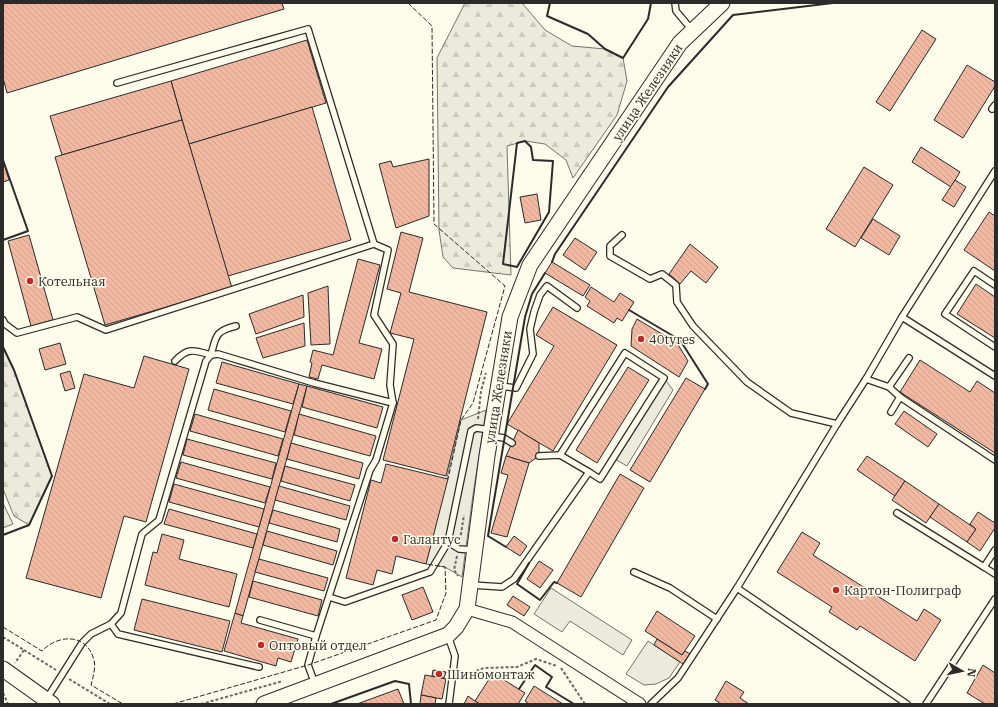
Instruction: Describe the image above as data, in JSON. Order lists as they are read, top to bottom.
{
  "streets": {
    "street": ["улица Железняки"]
  },
  "places": [
    "Котельная",
    "40tyres",
    "Галантус",
    "Картон-Полиграф",
    "Оптовый отдел",
    "Шиномонтаж"
  ],
  "north": "right"
}
